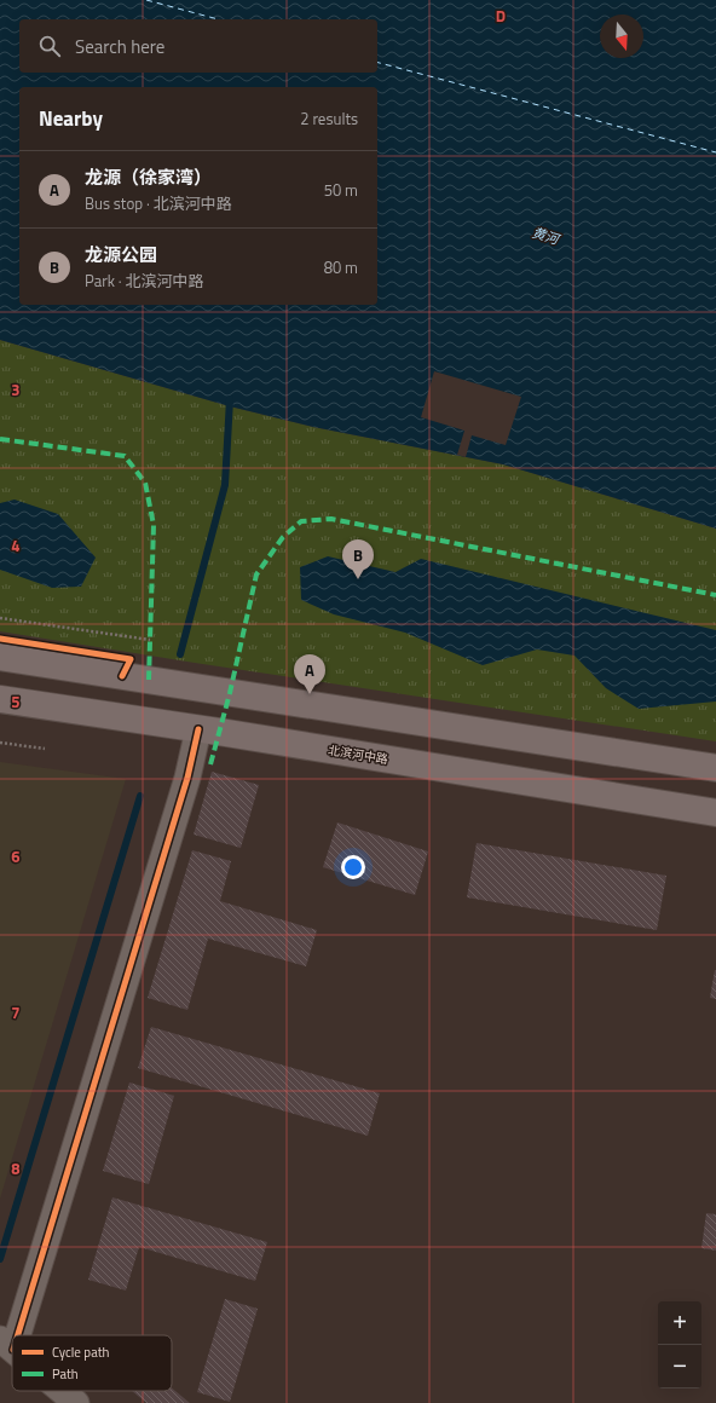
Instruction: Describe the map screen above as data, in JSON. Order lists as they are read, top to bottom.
{
  "streets": {
    "main road": ["北滨河中路"]
  },
  "water": ["黄河"],
  "legend": ["Cycle path", "Path"],
  "north": "bottom",
  "page": {
    "search": "Search here",
    "heading": ["Nearby", "2 results"],
    "list": [
      {
        "mark": "A",
        "name": "龙源（徐家湾）",
        "note": "Bus stop · 北滨河中路",
        "value": "50 m"
      },
      {
        "mark": "B",
        "name": "龙源公园",
        "note": "Park · 北滨河中路",
        "value": "80 m"
      }
    ],
    "pins": ["B", "A"],
    "map_buttons": ["+", "−"]
  },
  "grid": {
    "columns": ["D"],
    "rows": [
      "3",
      "4",
      "5",
      "6",
      "7",
      "8"
    ]
  }
}
